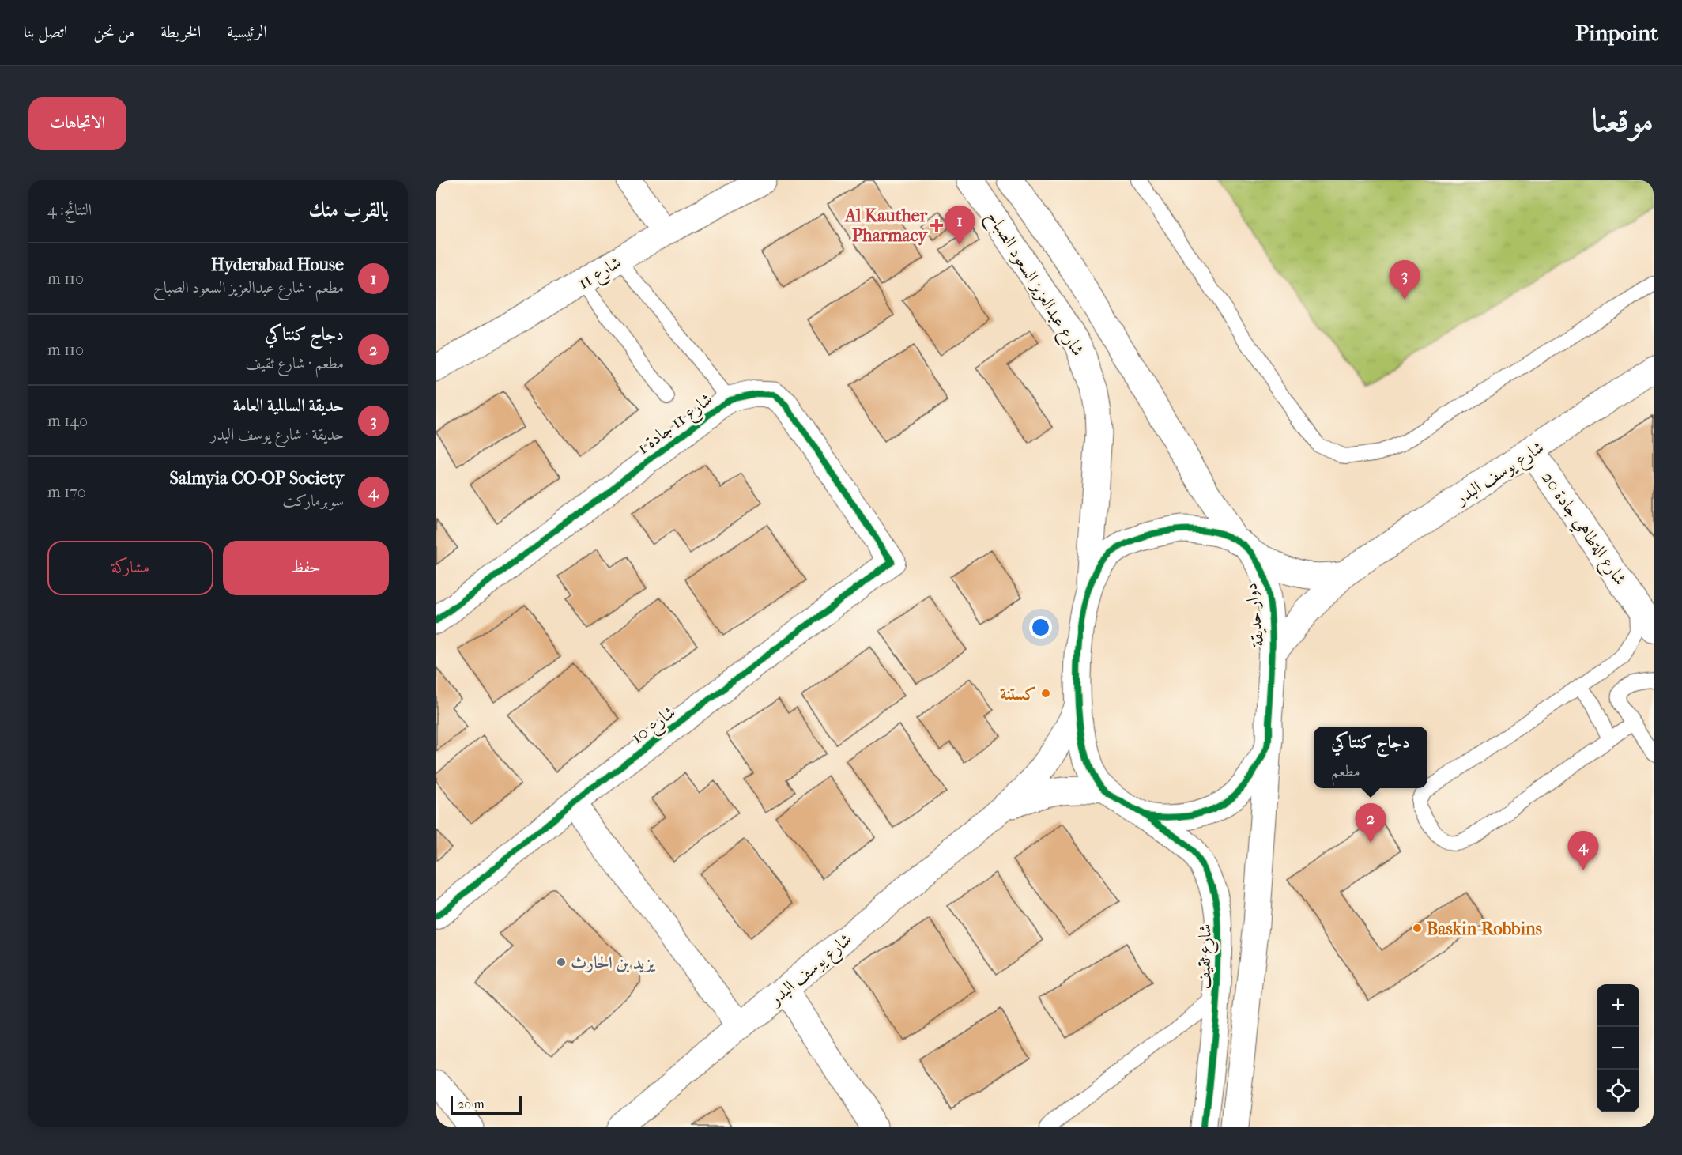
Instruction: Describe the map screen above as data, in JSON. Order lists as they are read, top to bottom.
{
  "streets": {
    "street": [
      "شارع 11",
      "شارع عبدالعزيز السعود الصباح",
      "شارع 11 جادة 1",
      "شارع يوسف البدر",
      "شارع الةطاهي جادة 20",
      "دوار حديقة",
      "شارع 10",
      "شارع ثقيف"
    ]
  },
  "crossings": [
    ["شارع عبدالعزيز السعود الصباح", "شارع يوسف البدر"],
    ["شارع عبدالعزيز السعود الصباح", "دوار حديقة"],
    ["شارع 11 جادة 1", "شارع 10"],
    ["شارع يوسف البدر", "شارع الةطاهي جادة 20"],
    ["شارع يوسف البدر", "دوار حديقة"],
    ["دوار حديقة", "شارع ثقيف"]
  ],
  "places": {
    "health": ["Al Kauther Pharmacy"],
    "other": ["كستنة", "Baskin-Robbins", "يزيد بن الحارث"]
  },
  "scale_bar": "20 m",
  "page": {
    "header": "Pinpoint",
    "nav": [
      "الرئيسية",
      "الخريطة",
      "من نحن",
      "اتصل بنا"
    ],
    "title": "موقعنا",
    "buttons": [
      "الاتجاهات",
      ["حفظ", "مشاركة"]
    ],
    "heading": ["بالقرب منك", "النتائج: 4"],
    "pins": [
      "1",
      "3",
      "2",
      "4"
    ],
    "list": [
      {
        "mark": "1",
        "name": "Hyderabad House",
        "note": "مطعم · شارع عبدالعزيز السعود الصباح",
        "value": "110 m"
      },
      {
        "mark": "2",
        "name": "دجاج كنتاكي",
        "note": "مطعم · شارع ثقيف",
        "value": "110 m"
      },
      {
        "mark": "3",
        "name": "حديقة السالمية العامة",
        "note": "حديقة · شارع يوسف البدر",
        "value": "140 m"
      },
      {
        "mark": "4",
        "name": "Salmyia CO-OP Society",
        "note": "سوبرماركت",
        "value": "170 m"
      }
    ],
    "popup": ["دجاج كنتاكي", "مطعم"],
    "map_buttons": ["+", "−"],
    "scale": "20 m"
  }
}
